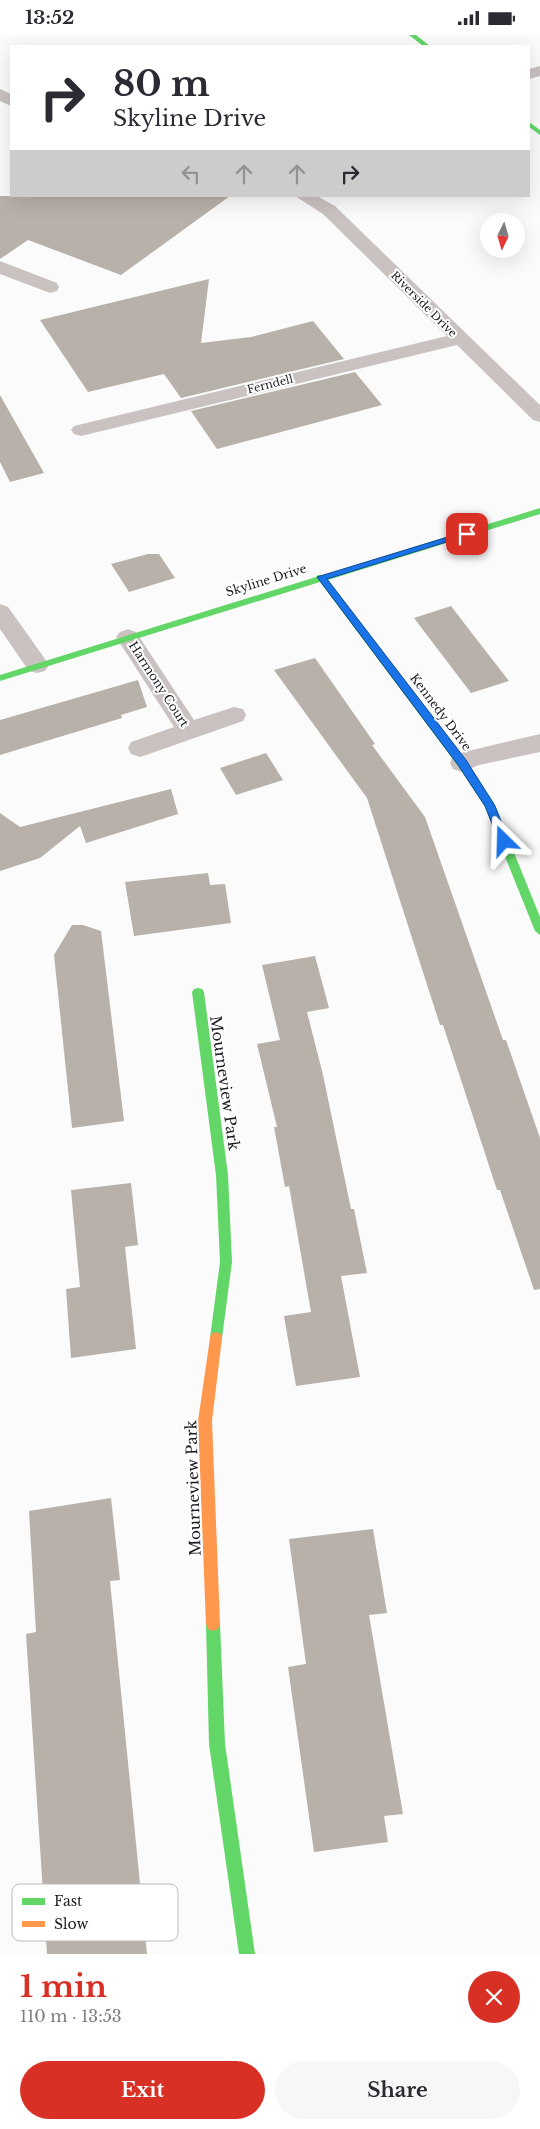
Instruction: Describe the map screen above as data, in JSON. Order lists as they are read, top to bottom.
{
  "streets": {
    "street": [
      "Riverside Drive",
      "Ferndell",
      "Skyline Drive",
      "Harmony Court",
      "Kennedy Drive",
      "Mourneview Park"
    ]
  },
  "crossings": [
    ["Riverside Drive", "Ferndell"],
    ["Skyline Drive", "Harmony Court"],
    ["Skyline Drive", "Kennedy Drive"]
  ],
  "legend": ["Fast", "Slow"],
  "north": "bottom",
  "page": {
    "status": "13:52",
    "turn": ["80 m", "Skyline Drive"],
    "heading": ["1 min", "110 m · 13:53"],
    "buttons": ["Exit", "Share"]
  }
}
